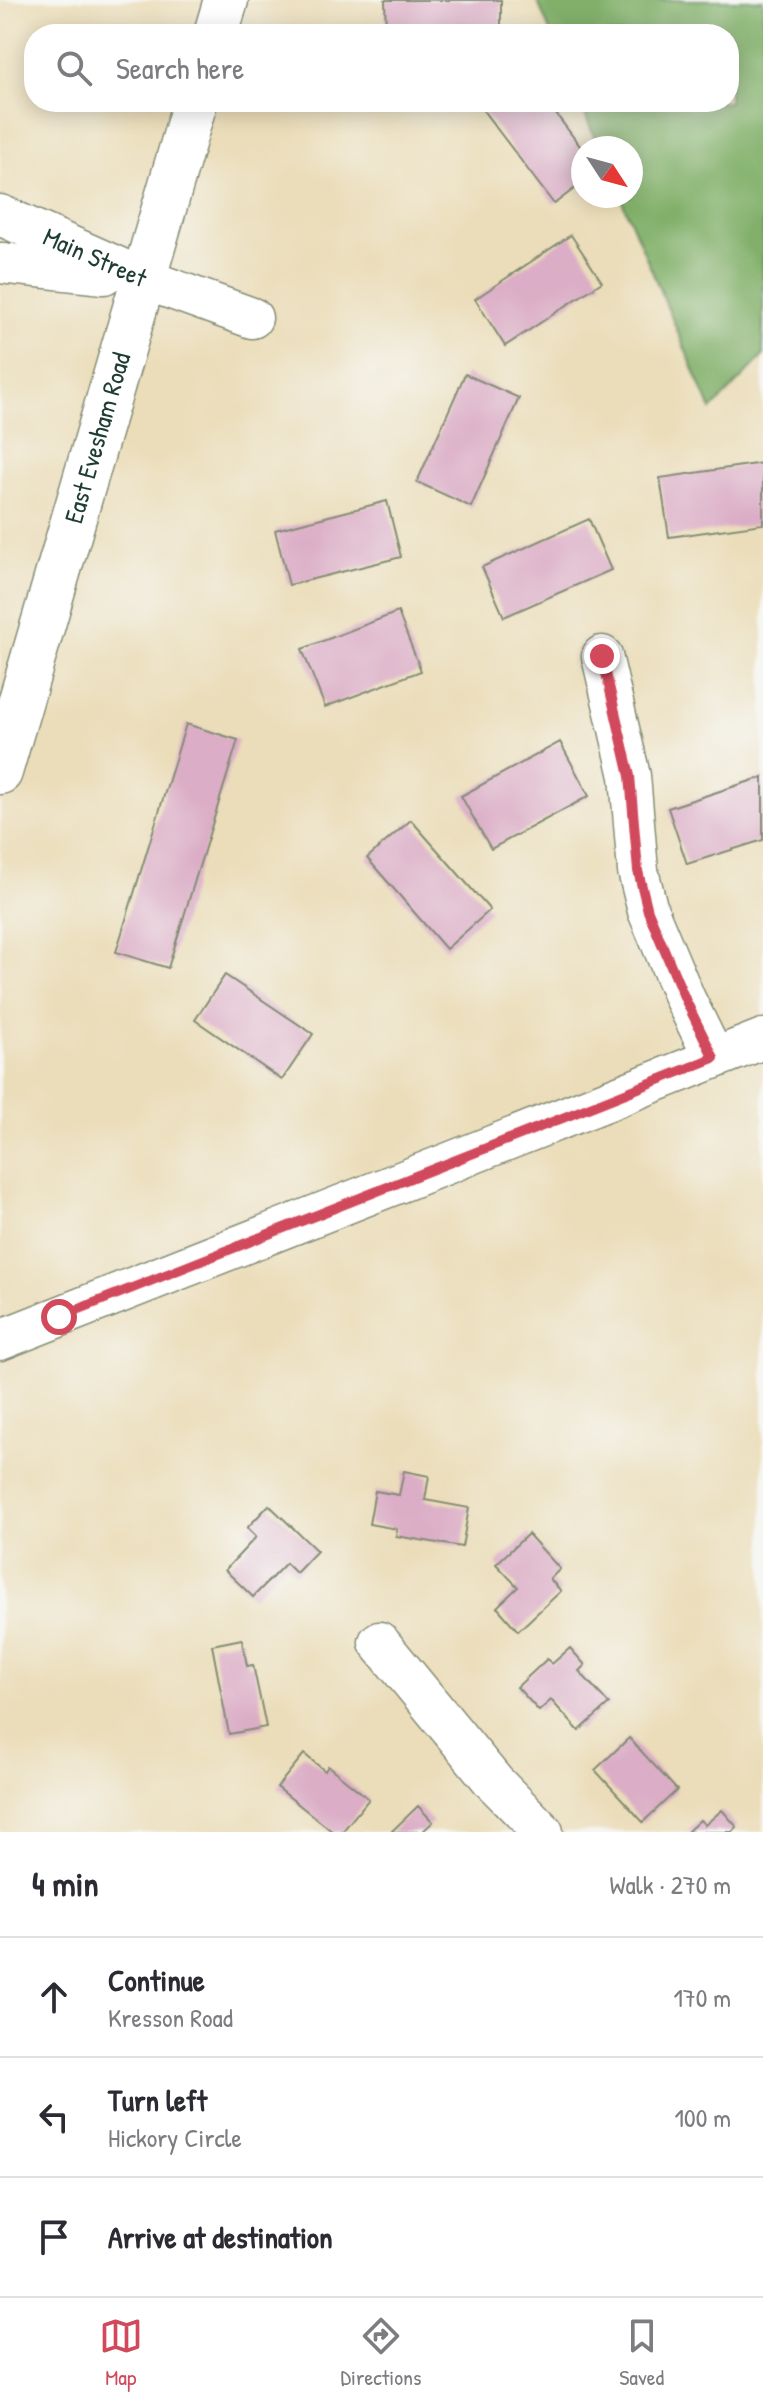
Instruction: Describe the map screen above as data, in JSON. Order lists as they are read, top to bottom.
{
  "streets": {
    "main road": ["East Evesham Road"],
    "street": ["Main Street"]
  },
  "crossings": [
    ["Main Street", "East Evesham Road"]
  ],
  "north": "bottom right",
  "page": {
    "search": "Search here",
    "heading": ["4 min", "Walk · 270 m"],
    "list": [
      ["Continue", "Kresson Road", "170 m"],
      ["Turn left", "Hickory Circle", "100 m"],
      "Arrive at destination"
    ],
    "nav": ["Map", "Directions", "Saved"]
  }
}
